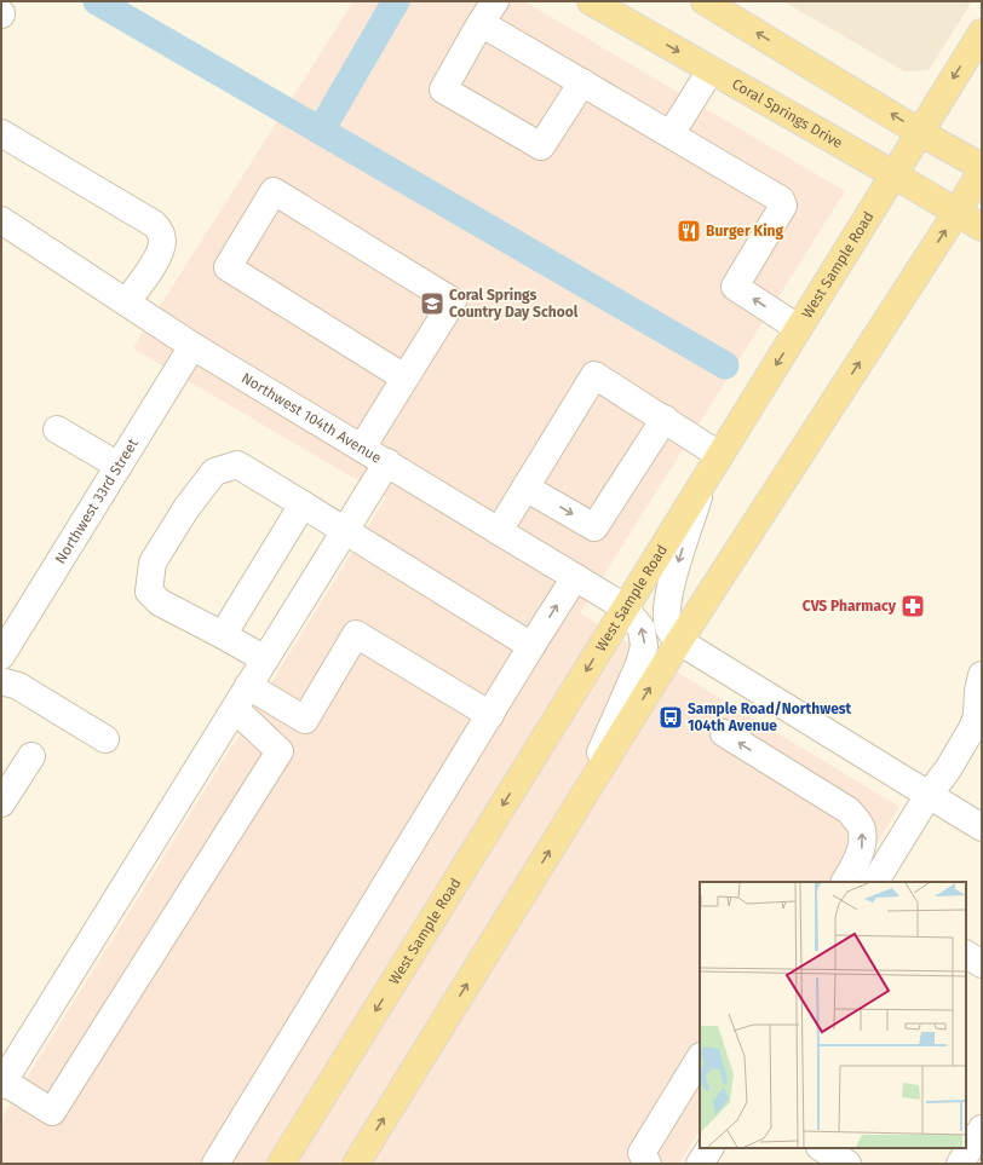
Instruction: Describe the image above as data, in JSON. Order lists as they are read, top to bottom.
{
  "streets": {
    "main road": ["Coral Springs Drive", "West Sample Road"],
    "street": ["Northwest 104th Avenue", "Northwest 33rd Street"]
  },
  "crossings": [
    ["Coral Springs Drive", "West Sample Road"],
    ["West Sample Road", "Northwest 104th Avenue"],
    ["Northwest 104th Avenue", "Northwest 33rd Street"]
  ],
  "places": {
    "restaurant": ["Burger King"],
    "school or university": ["Coral Springs Country Day School"],
    "pharmacy": ["CVS Pharmacy"],
    "bus stop": ["Sample Road/Northwest 104th Avenue"]
  }
}
